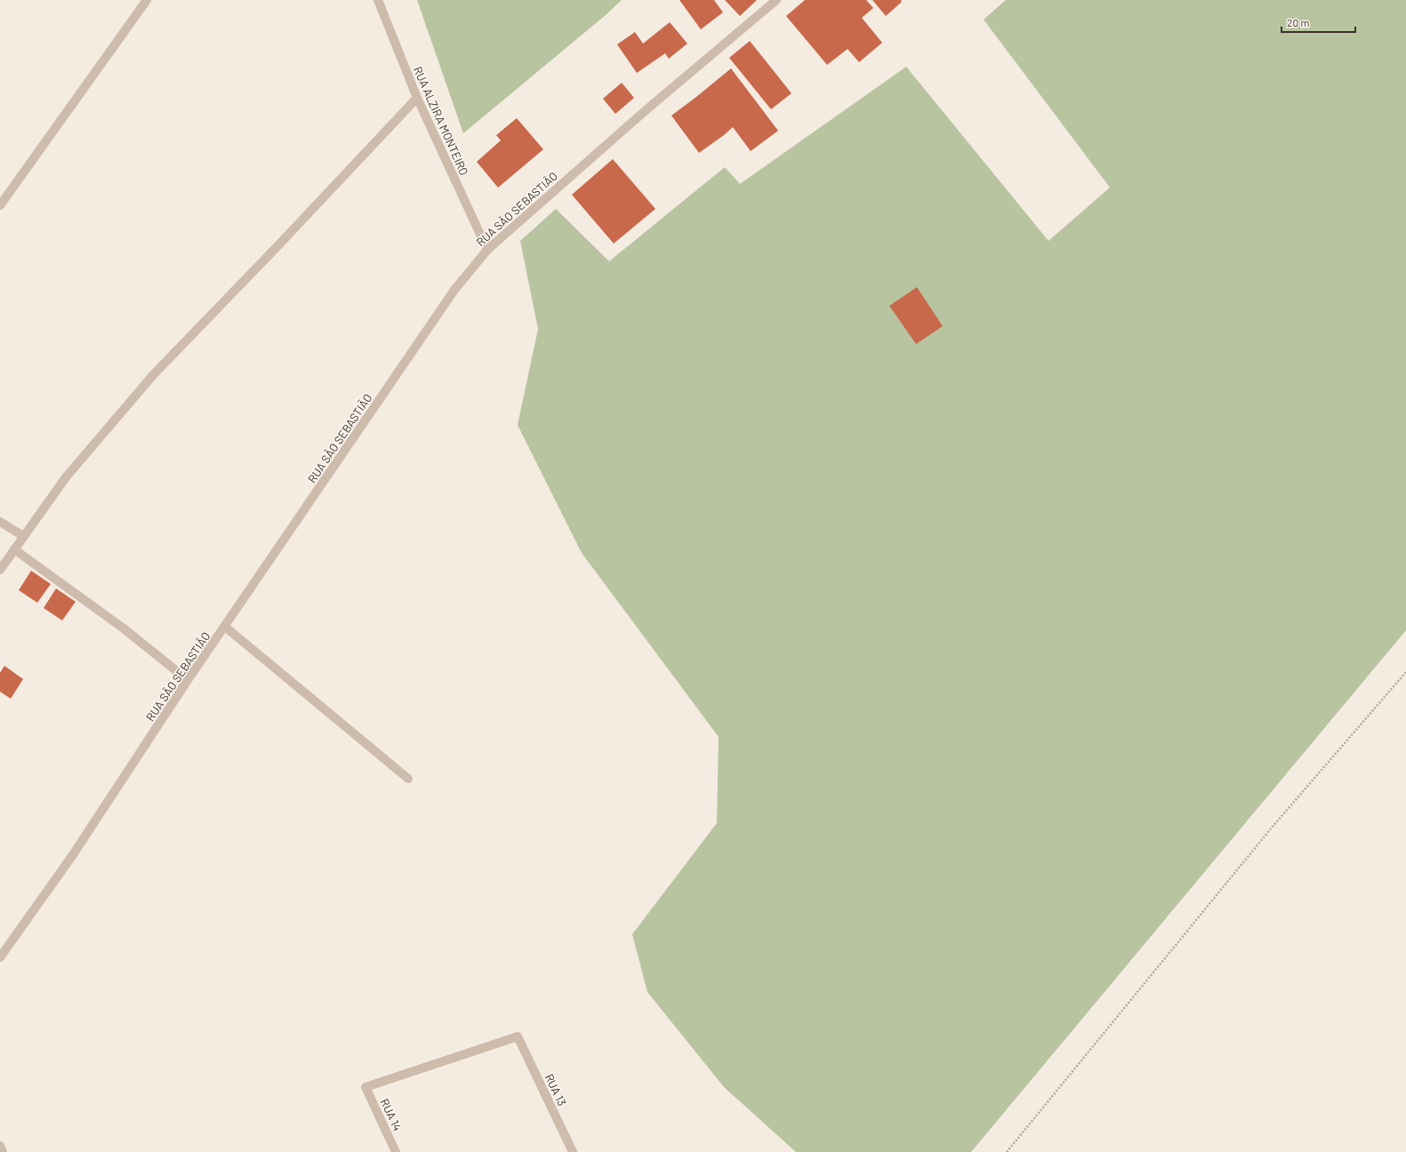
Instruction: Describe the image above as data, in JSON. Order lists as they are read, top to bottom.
{
  "streets": {
    "street": [
      "RUA ALZIRA MONTEIRO",
      "RUA SÃO SEBASTIÃO",
      "RUA 13",
      "RUA 14"
    ]
  },
  "crossings": [
    ["RUA ALZIRA MONTEIRO", "RUA SÃO SEBASTIÃO"],
    ["RUA 13", "RUA 14"]
  ],
  "scale_bar": "20 m"
}
